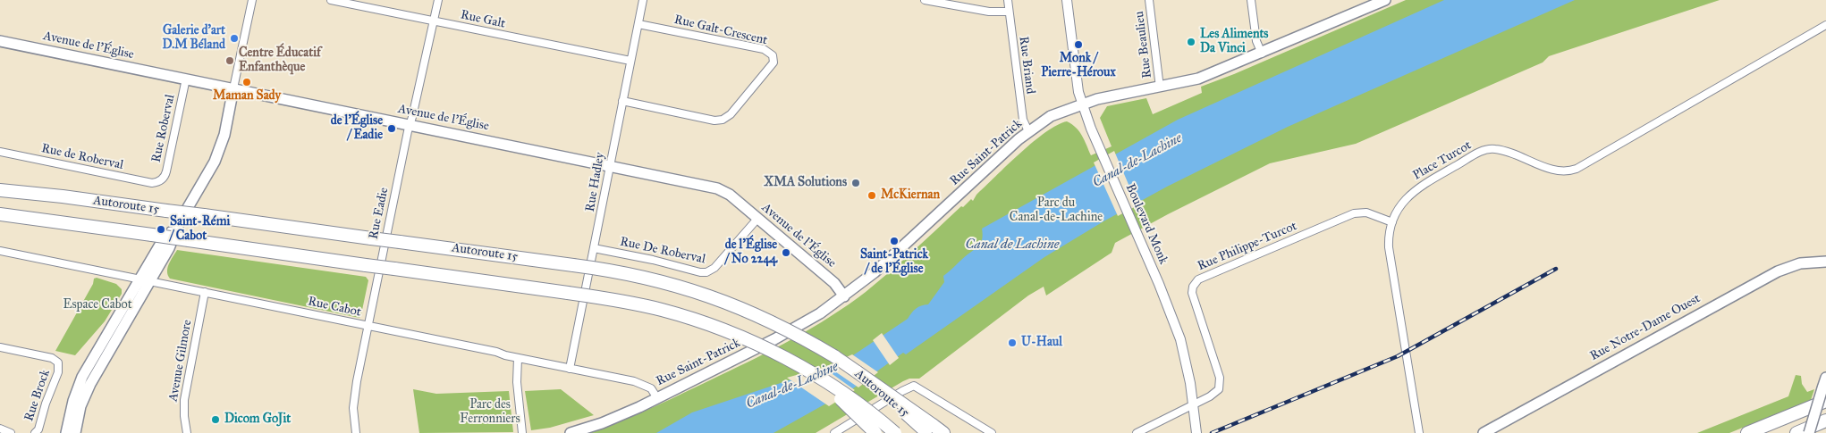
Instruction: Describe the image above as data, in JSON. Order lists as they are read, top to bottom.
{
  "streets": {
    "highway": ["Autoroute 15"],
    "main road": ["Avenue de l'Église", "Rue Saint-Patrick", "Rue Notre-Dame Ouest"],
    "street": [
      "Rue Galt",
      "Rue Galt-Crescent",
      "Rue Beaulieu",
      "Rue Briand",
      "Rue Roberval",
      "Rue de Roberval",
      "Place Turcot",
      "Rue Hadley",
      "Rue Eadie",
      "Boulevard Monk",
      "Rue Philippe-Turcot",
      "Rue De Roberval",
      "Rue Cabot",
      "Avenue Gilmore",
      "Rue Brock"
    ]
  },
  "crossings": [
    ["Rue Galt", "Rue Hadley"],
    ["Rue Galt", "Rue Eadie"],
    ["Rue Galt-Crescent", "Rue Hadley"],
    ["Rue Beaulieu", "Rue Saint-Patrick"],
    ["Avenue de l'Église", "Rue Roberval"],
    ["Avenue de l'Église", "Rue Saint-Patrick"],
    ["Avenue de l'Église", "Rue Hadley"],
    ["Avenue de l'Église", "Rue Eadie"],
    ["Avenue de l'Église", "Rue De Roberval"],
    ["Rue Briand", "Rue Saint-Patrick"],
    ["Rue Roberval", "Rue de Roberval"],
    ["Rue Saint-Patrick", "Boulevard Monk"],
    ["Rue Saint-Patrick", "Rue Cabot"],
    ["Place Turcot", "Rue Philippe-Turcot"],
    ["Rue Hadley", "Rue De Roberval"],
    ["Rue Hadley", "Rue Cabot"],
    ["Rue Eadie", "Rue Cabot"],
    ["Boulevard Monk", "Rue Philippe-Turcot"],
    ["Rue Cabot", "Avenue Gilmore"]
  ],
  "water": ["Canal-de-Lachine", "Canal de Lachine"],
  "parks": ["Parc du Canal-de-Lachine", "Espace Cabot", "Parc des Ferronniers"],
  "places": [
    "Galerie d'art D.M Béland",
    "Les Aliments Da Vinci",
    "Monk / Pierre-Héroux",
    "Centre Éducatif Enfanthèque",
    "Maman Sady",
    "de l'Église / Eadie",
    "XMA Solutions",
    "McKiernan",
    "Saint-Rémi / Cabot",
    "Saint-Patrick / de l'Église",
    "de l'Église / No 2244",
    "U-Haul",
    "Dicom GoJit"
  ]
}
